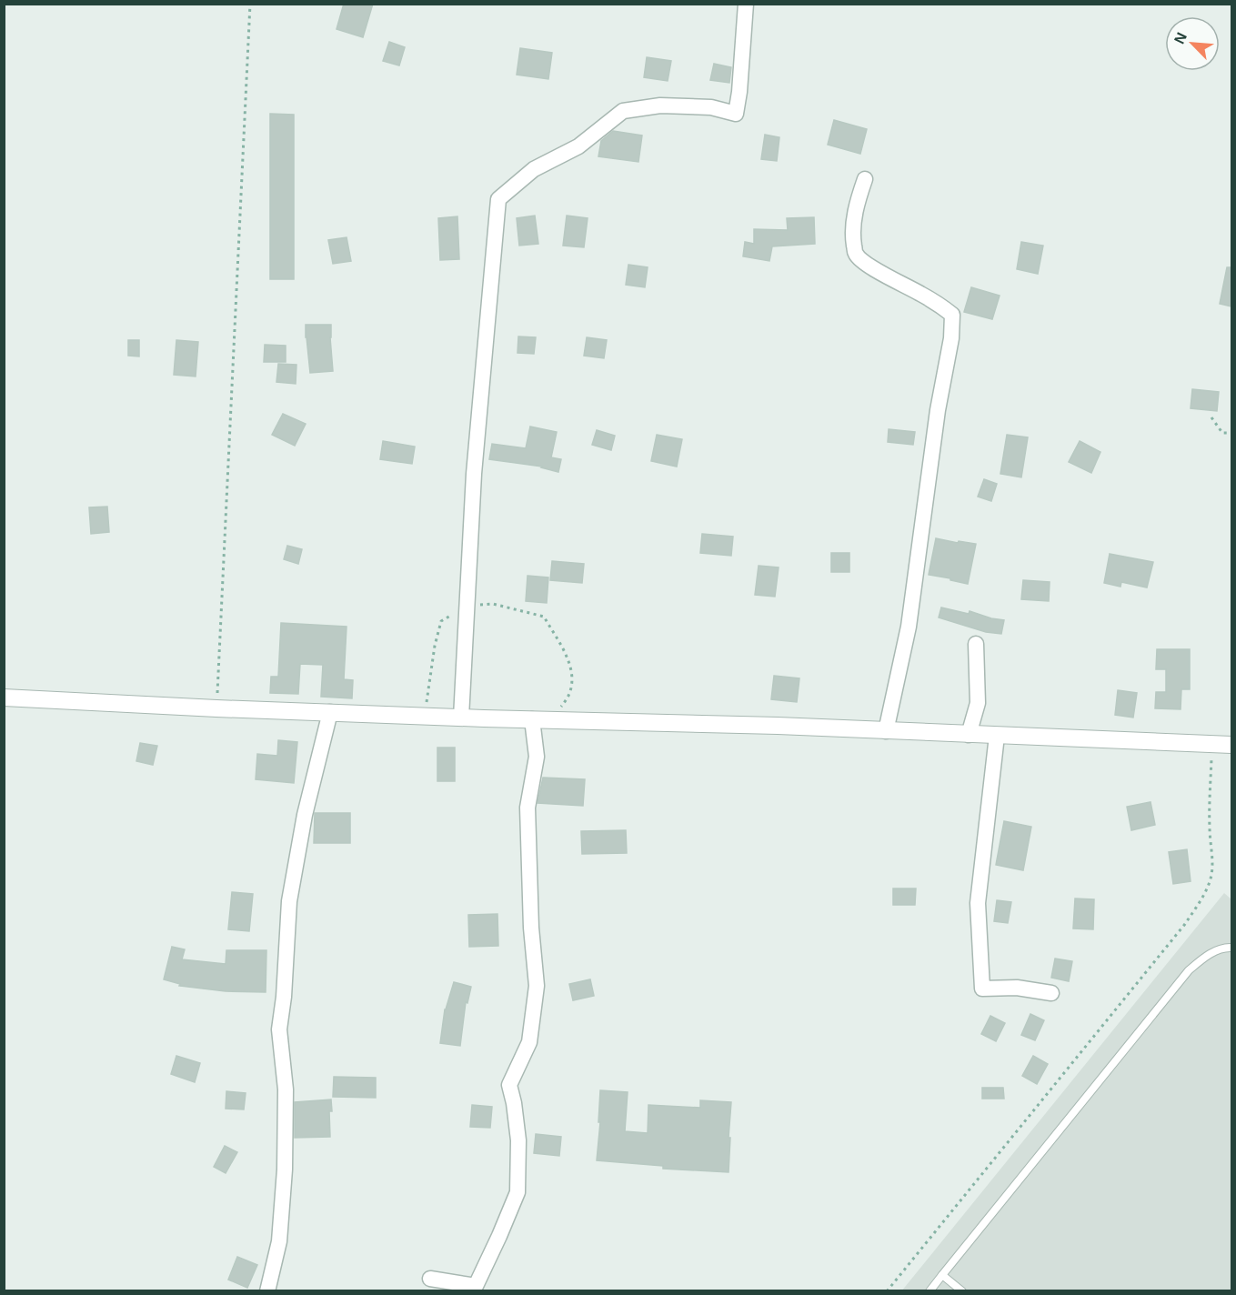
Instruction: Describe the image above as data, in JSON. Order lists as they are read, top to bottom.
{
  "north": "top left"
}
